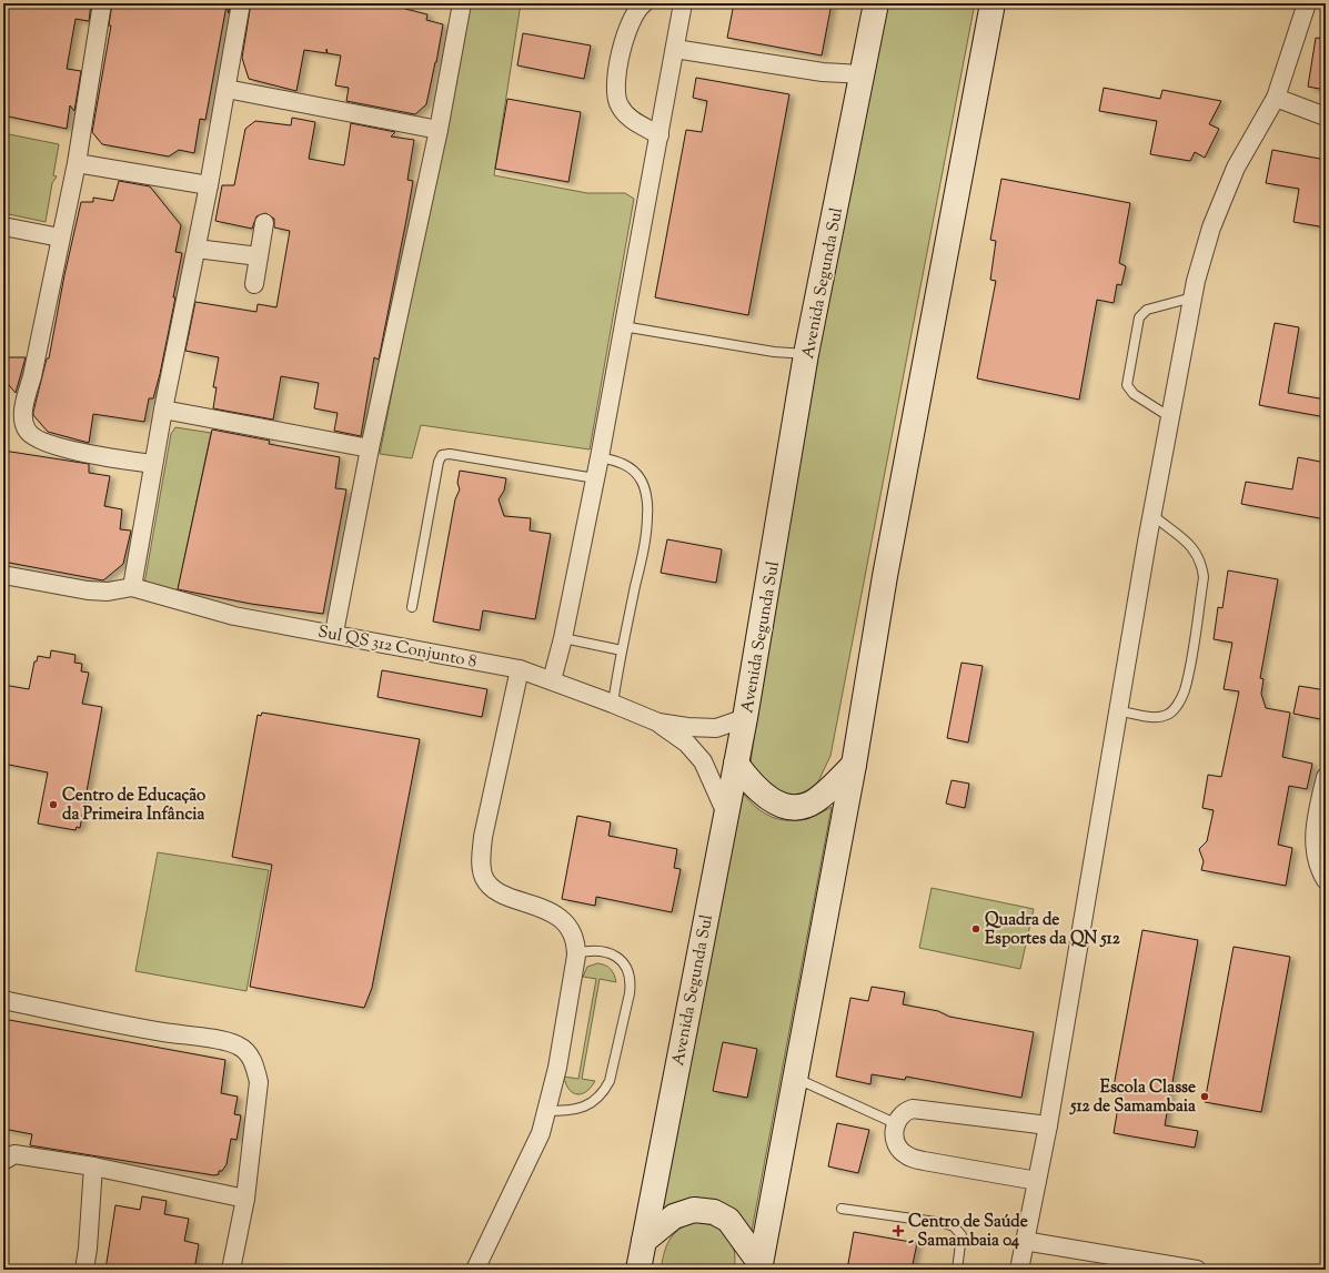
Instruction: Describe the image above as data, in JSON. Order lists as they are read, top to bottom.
{
  "streets": {
    "main road": ["Avenida Segunda Sul"],
    "street": ["Sul QS 312 Conjunto 8"]
  },
  "crossings": [
    ["Avenida Segunda Sul", "Sul QS 312 Conjunto 8"]
  ],
  "places": {
    "other": ["Centro de Educação da Primeira Infância", "Quadra de Esportes da QN 512", "Escola Classe 512 de Samambaia"],
    "health": ["Centro de Saúde - Samambaia 04"]
  }
}
